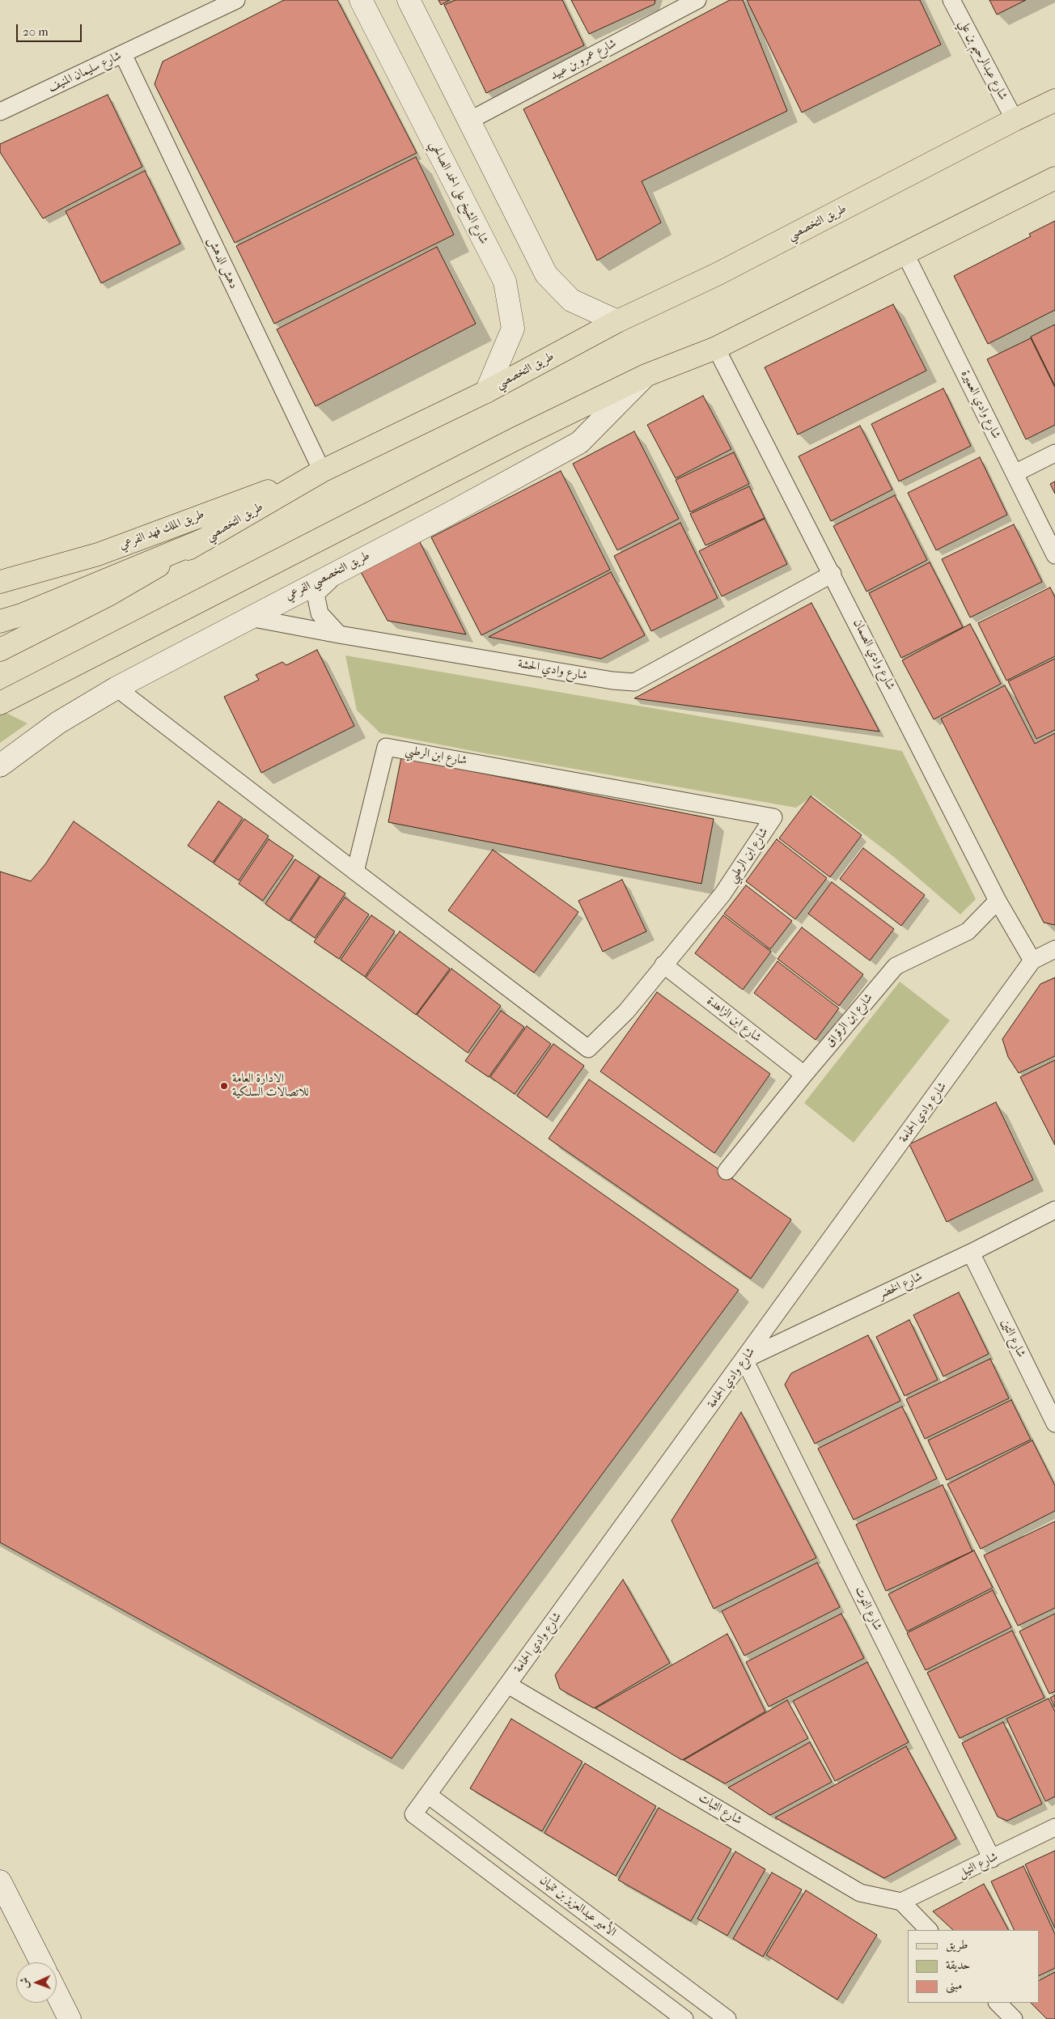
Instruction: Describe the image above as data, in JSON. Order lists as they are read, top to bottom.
{
  "streets": {
    "main road": [
      "شارع الشيخ على الحمد الصالحي",
      "طريق التخصصي",
      "طريق الملك فهد الفرعي",
      "طريق التخصصي الفرعي"
    ],
    "street": [
      "شارع عمرو بن عبيد",
      "شارع عبدالرحيم بن علي",
      "شارع سليمان المنيف",
      "دهش الدهش",
      "شارع وادي العميرة",
      "شارع وادي الصمان",
      "شارع وادي الحشة",
      "شارع ابن الرطبي",
      "شارع ابن الزاهدة",
      "شارع ابن الرقراق",
      "شارع وادي الحمامة",
      "شارع الخضر",
      "شارع التين",
      "شارع التوت",
      "شارع الثبات",
      "شارع التيل",
      "الأمير عبدالعزيز بن ثنيان"
    ]
  },
  "crossings": [
    ["شارع عبدالرحيم بن علي", "طريق التخصصي"],
    ["شارع سليمان المنيف", "دهش الدهش"],
    ["شارع الشيخ على الحمد الصالحي", "طريق التخصصي"],
    ["طريق التخصصي", "دهش الدهش"],
    ["طريق التخصصي", "طريق الملك فهد الفرعي"],
    ["دهش الدهش", "طريق الملك فهد الفرعي"],
    ["طريق التخصصي الفرعي", "شارع وادي الحشة"],
    ["طريق التخصصي الفرعي", "شارع ابن الرطبي"],
    ["شارع وادي الصمان", "شارع وادي الحشة"],
    ["شارع وادي الصمان", "شارع ابن الرقراق"],
    ["شارع وادي الصمان", "شارع وادي الحمامة"],
    ["شارع ابن الرطبي", "شارع ابن الزاهدة"],
    ["شارع ابن الزاهدة", "شارع ابن الرقراق"],
    ["شارع وادي الحمامة", "شارع الخضر"],
    ["شارع وادي الحمامة", "شارع التوت"],
    ["شارع وادي الحمامة", "شارع الثبات"],
    ["شارع وادي الحمامة", "الأمير عبدالعزيز بن ثنيان"],
    ["شارع الخضر", "شارع التين"],
    ["شارع الخضر", "شارع التوت"],
    ["شارع التوت", "شارع التيل"],
    ["شارع الثبات", "شارع التيل"]
  ],
  "places": ["الادارة العامة للاتصالات السلكية"],
  "legend": ["طريق", "حديقة", "مبنى"],
  "scale_bar": "20 m",
  "north": "left"
}
